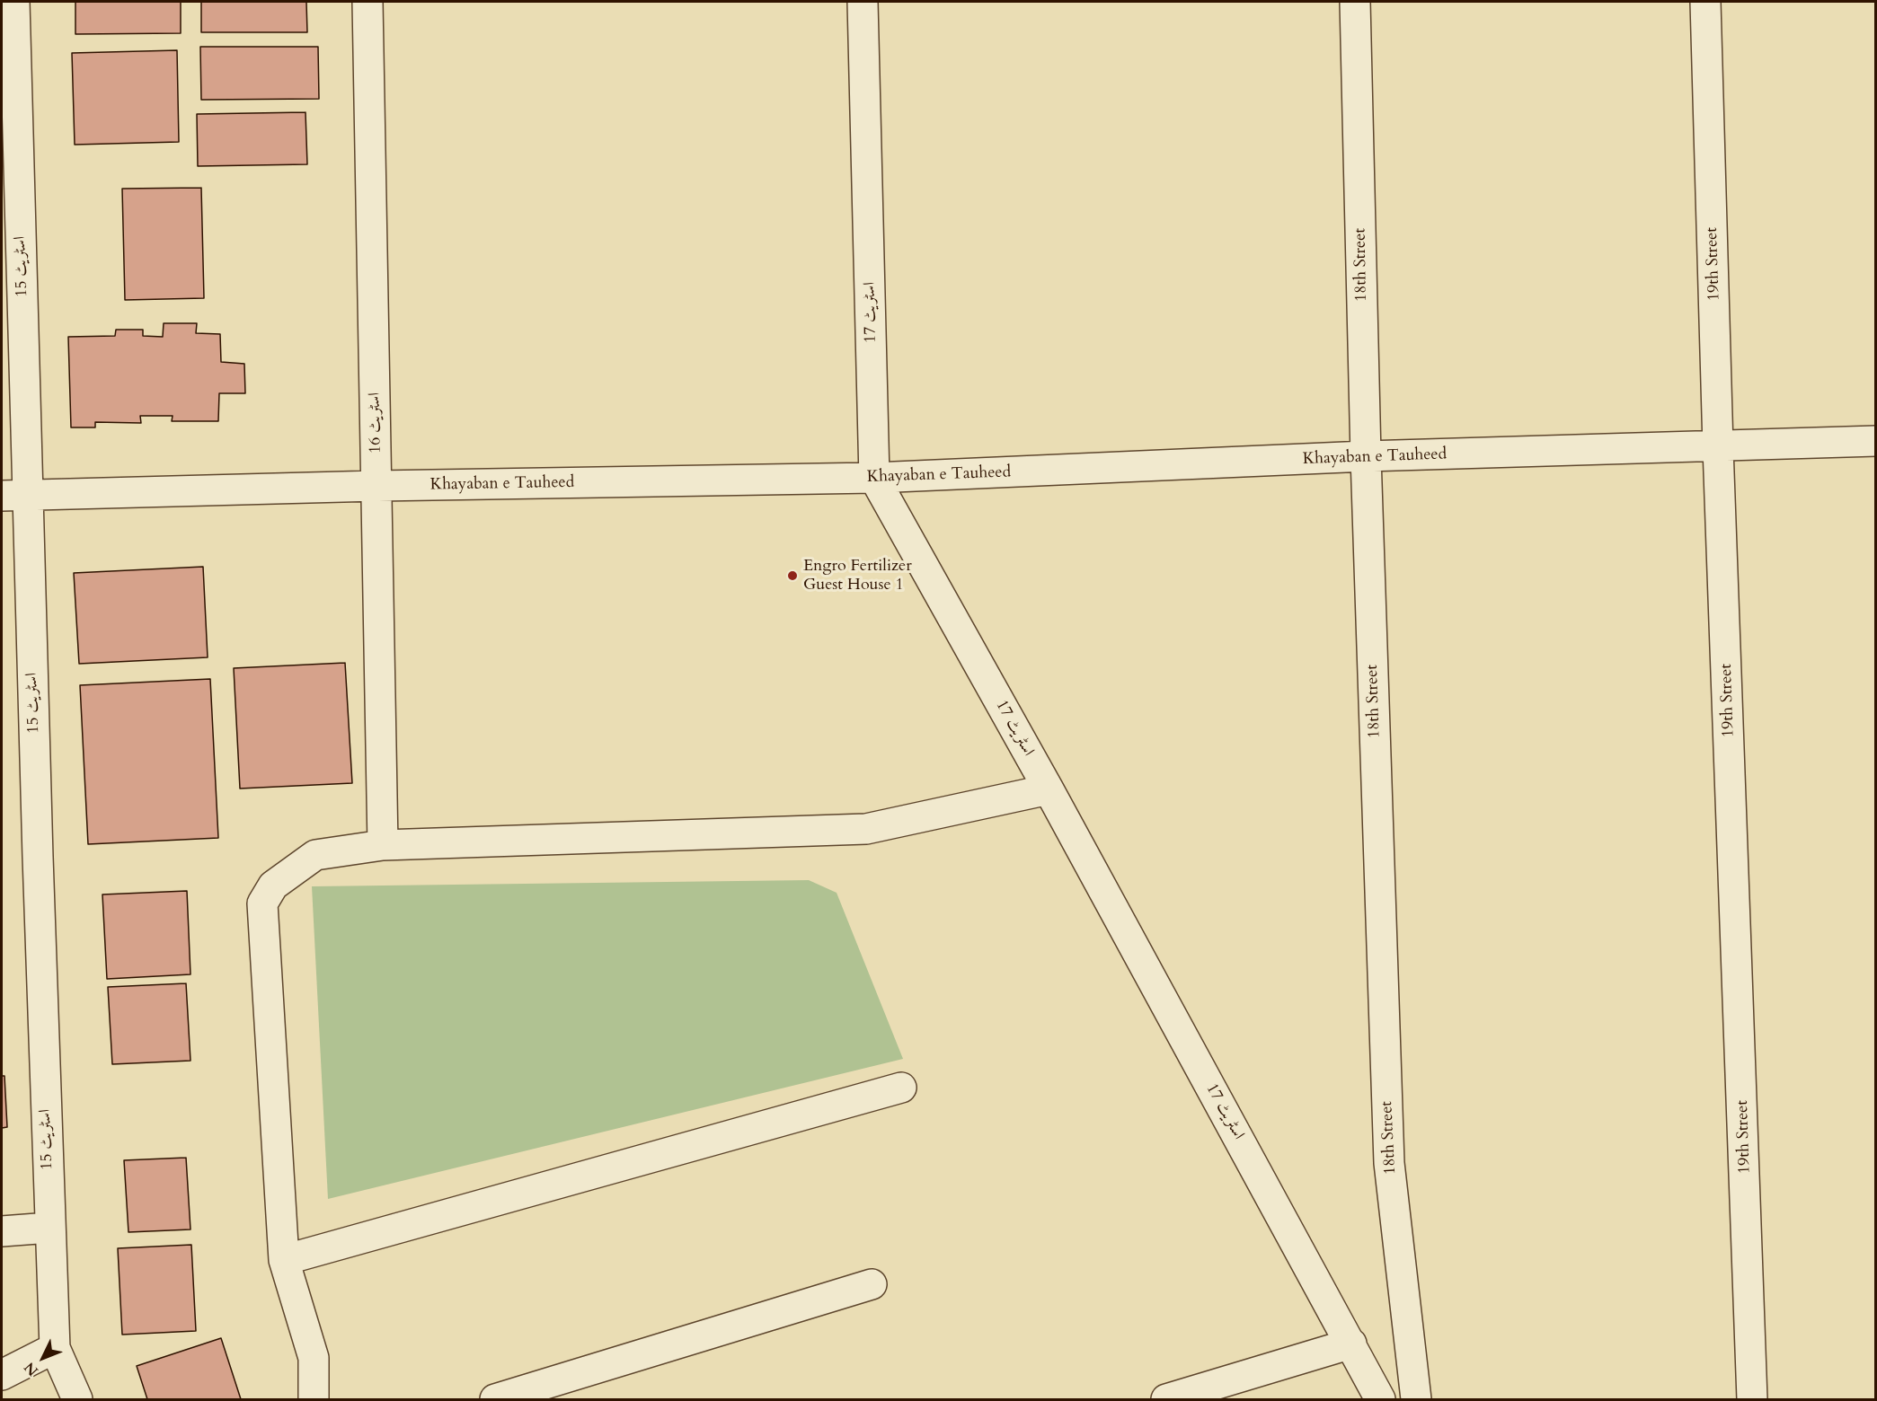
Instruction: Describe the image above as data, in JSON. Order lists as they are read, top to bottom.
{
  "streets": {
    "street": [
      "19th Street",
      "18th Street",
      "اسٹریٹ 15",
      "اسٹریٹ 17",
      "اسٹریٹ 16",
      "Khayaban e Tauheed"
    ]
  },
  "crossings": [
    ["19th Street", "Khayaban e Tauheed"],
    ["18th Street", "Khayaban e Tauheed"],
    ["اسٹریٹ 15", "Khayaban e Tauheed"],
    ["اسٹریٹ 17", "Khayaban e Tauheed"],
    ["اسٹریٹ 16", "Khayaban e Tauheed"]
  ],
  "places": ["Engro Fertilizer Guest House 1"],
  "north": "bottom left"
}
